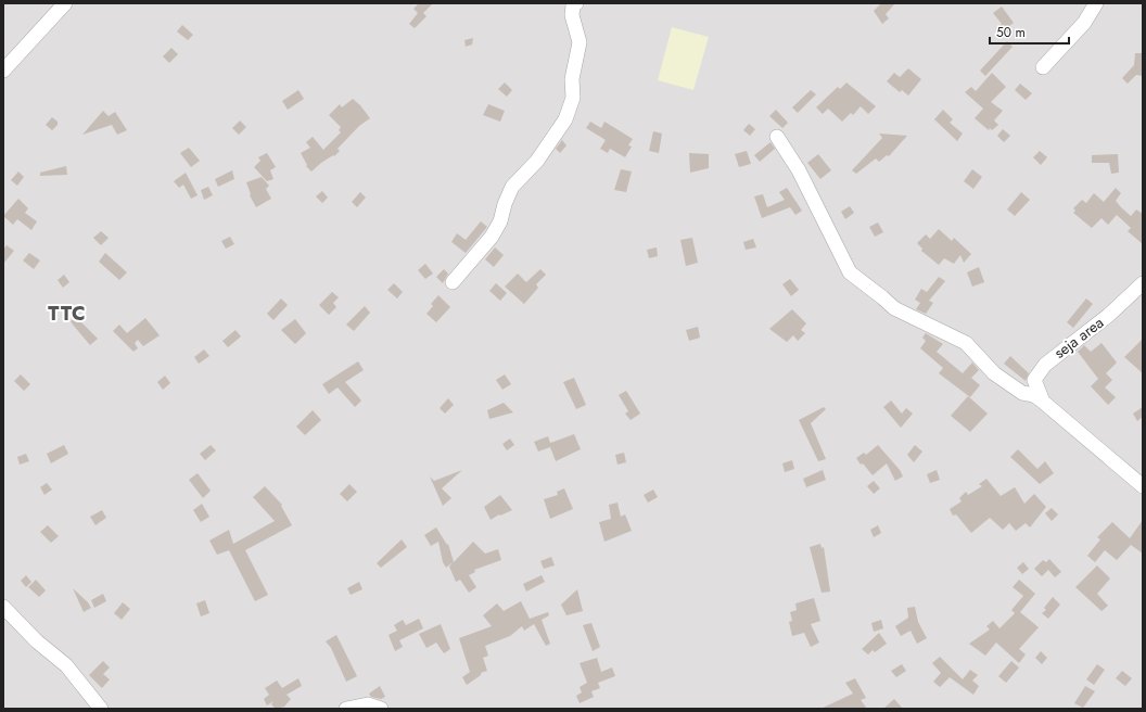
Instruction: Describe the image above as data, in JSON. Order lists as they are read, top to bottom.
{
  "streets": {
    "street": ["seja area"]
  },
  "districts": ["TTC"],
  "scale_bar": "50 m"
}
